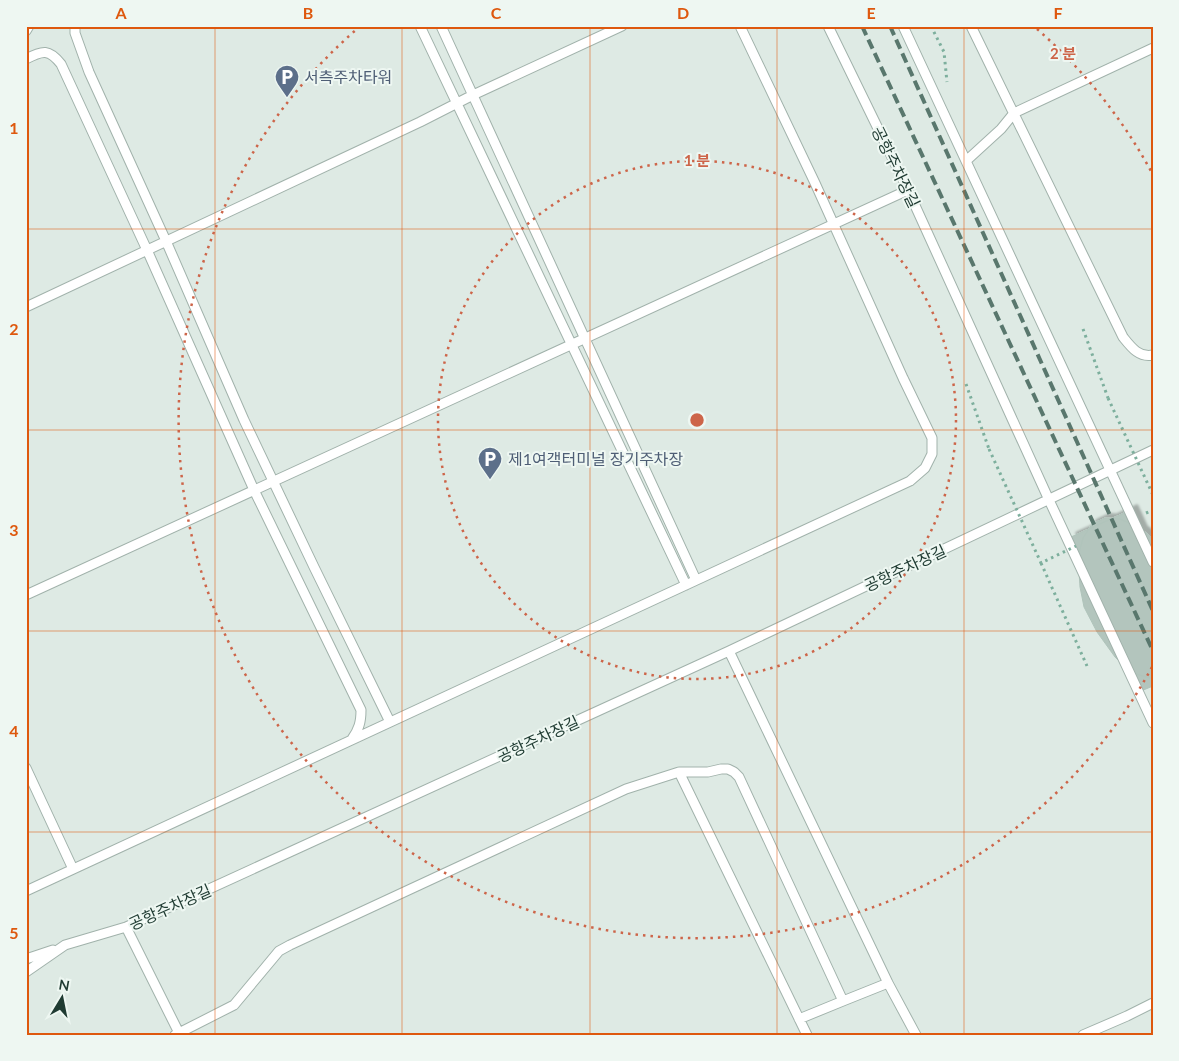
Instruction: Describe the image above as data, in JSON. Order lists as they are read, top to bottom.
{
  "streets": {
    "lane": ["공항주차장길"]
  },
  "places": {
    "parking": ["서측주차타워", "제1여객터미널 장기주차장"]
  },
  "north": "top",
  "grid": {
    "columns": [
      "A",
      "B",
      "C",
      "D",
      "E",
      "F"
    ],
    "rows": [
      "1",
      "2",
      "3",
      "4",
      "5"
    ]
  },
  "rings": ["2 분", "1 분"]
}
